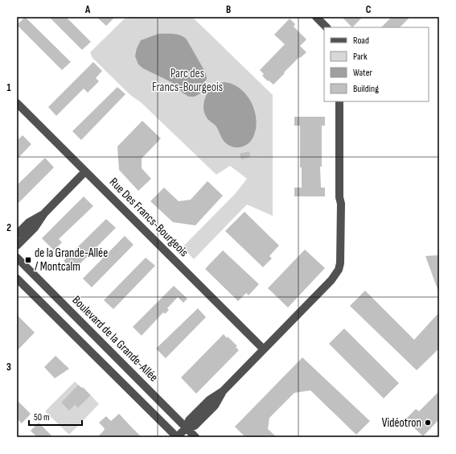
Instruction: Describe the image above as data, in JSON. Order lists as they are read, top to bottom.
{
  "streets": {
    "street": ["Rue Des Francs-Bourgeois", "Boulevard de la Grande-Allée"]
  },
  "parks": ["Parc des Francs-Bourgeois"],
  "places": {
    "transit": ["de la Grande-Allée / Montcalm"],
    "other": ["Vidéotron"]
  },
  "legend": [
    "Road",
    "Park",
    "Water",
    "Building"
  ],
  "scale_bar": "50 m",
  "grid": {
    "columns": ["A", "B", "C"],
    "rows": ["1", "2", "3"]
  }
}
